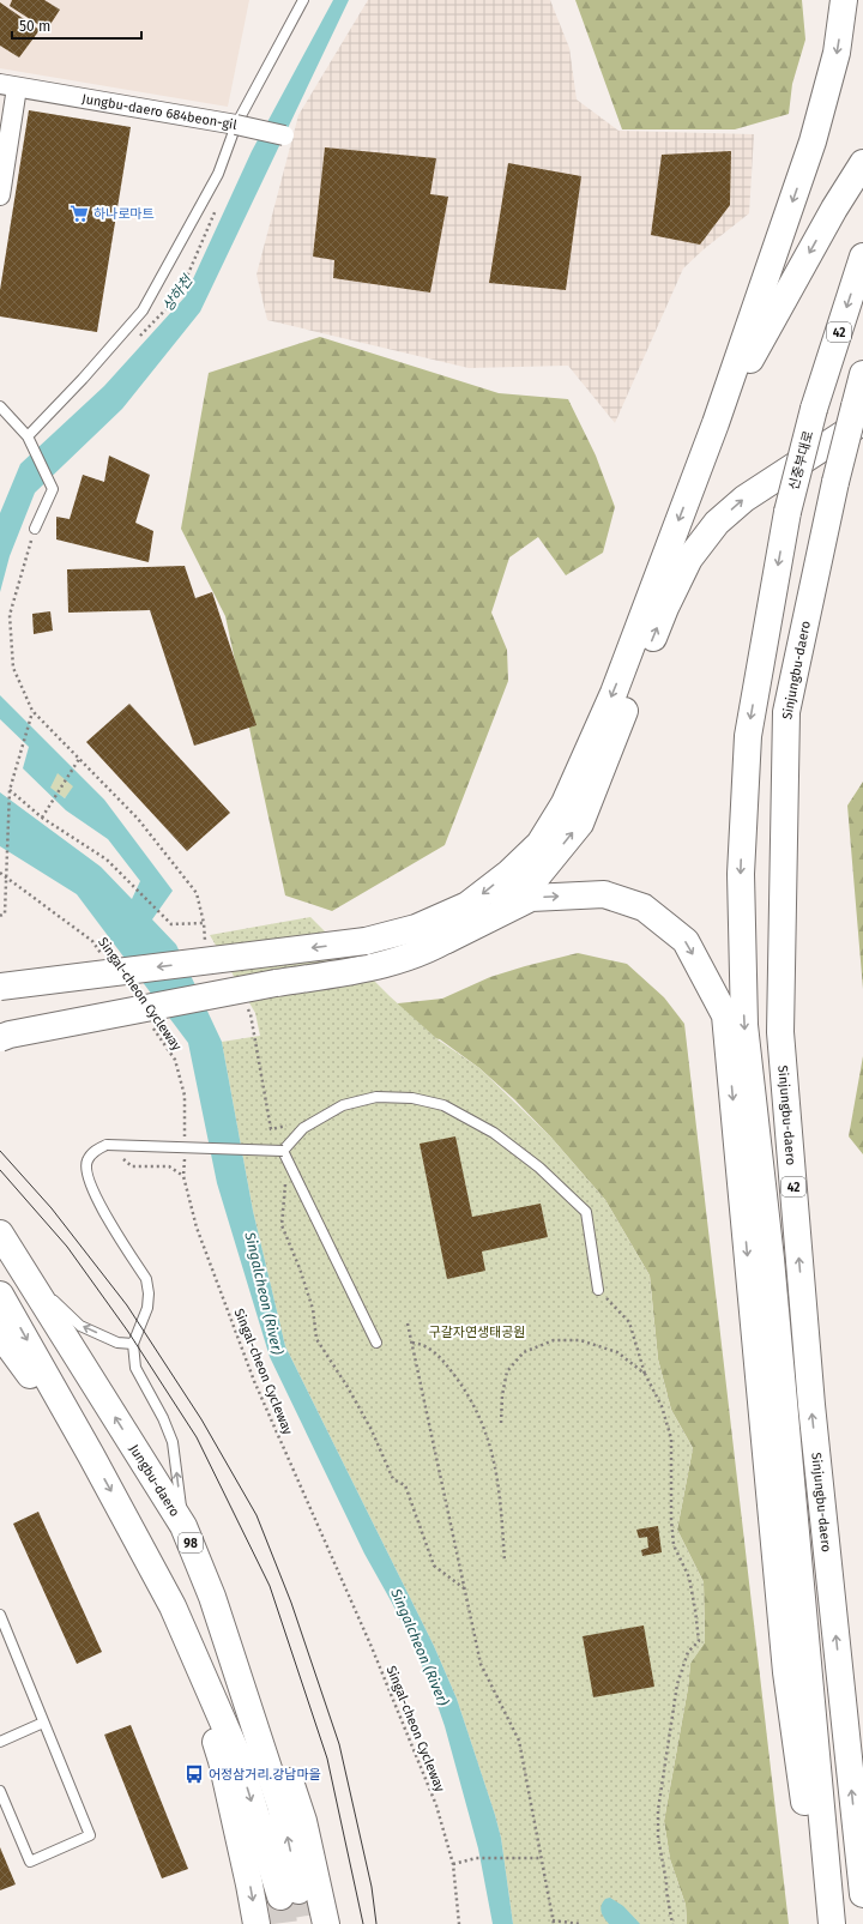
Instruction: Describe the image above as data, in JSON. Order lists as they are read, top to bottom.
{
  "streets": {
    "main road": [
      "42",
      "신중부대로",
      "Sinjungbu-daero",
      "Jungbu-daero",
      "98"
    ],
    "street": ["Jungbu-daero 684beon-gil"],
    "path": ["Singal-cheon Cycleway"]
  },
  "crossings": [
    ["42", "Sinjungbu-daero"],
    ["신중부대로", "Sinjungbu-daero"]
  ],
  "water": ["상하천", "Singalcheon (River)"],
  "parks": ["구갈자연생태공원"],
  "places": {
    "supermarket": ["하나로마트"],
    "bus stop": ["어정삼거리.강남마을"]
  },
  "scale_bar": "50 m"
}
